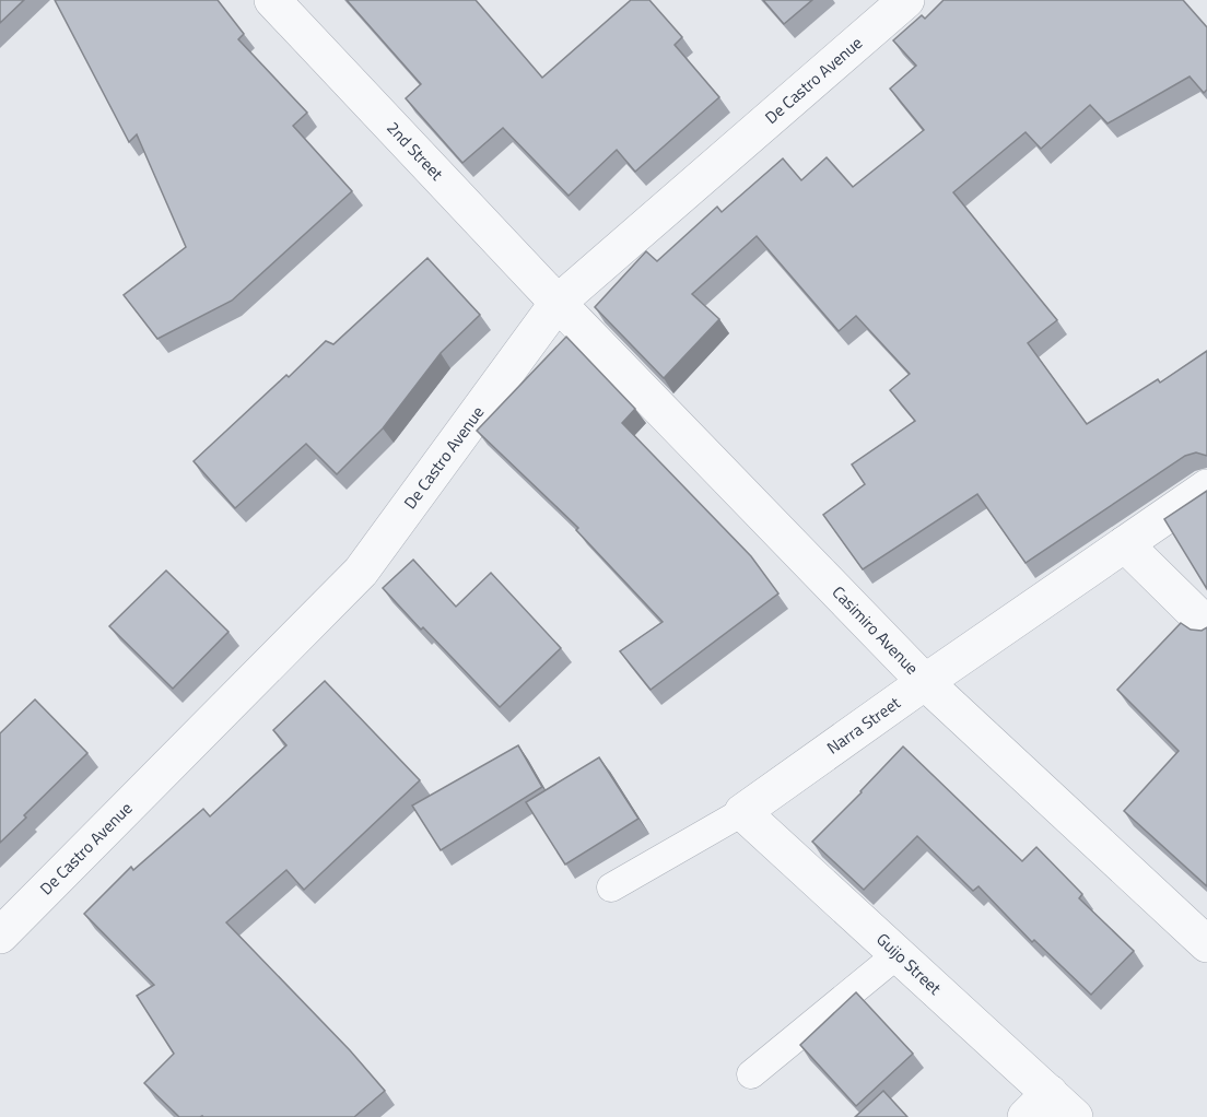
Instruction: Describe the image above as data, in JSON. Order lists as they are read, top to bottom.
{
  "streets": {
    "street": [
      "De Castro Avenue",
      "2nd Street",
      "Casimiro Avenue",
      "Narra Street",
      "Guijo Street"
    ]
  },
  "crossings": [
    ["De Castro Avenue", "2nd Street"],
    ["De Castro Avenue", "Casimiro Avenue"],
    ["2nd Street", "Casimiro Avenue"],
    ["Casimiro Avenue", "Narra Street"],
    ["Narra Street", "Guijo Street"]
  ]
}
